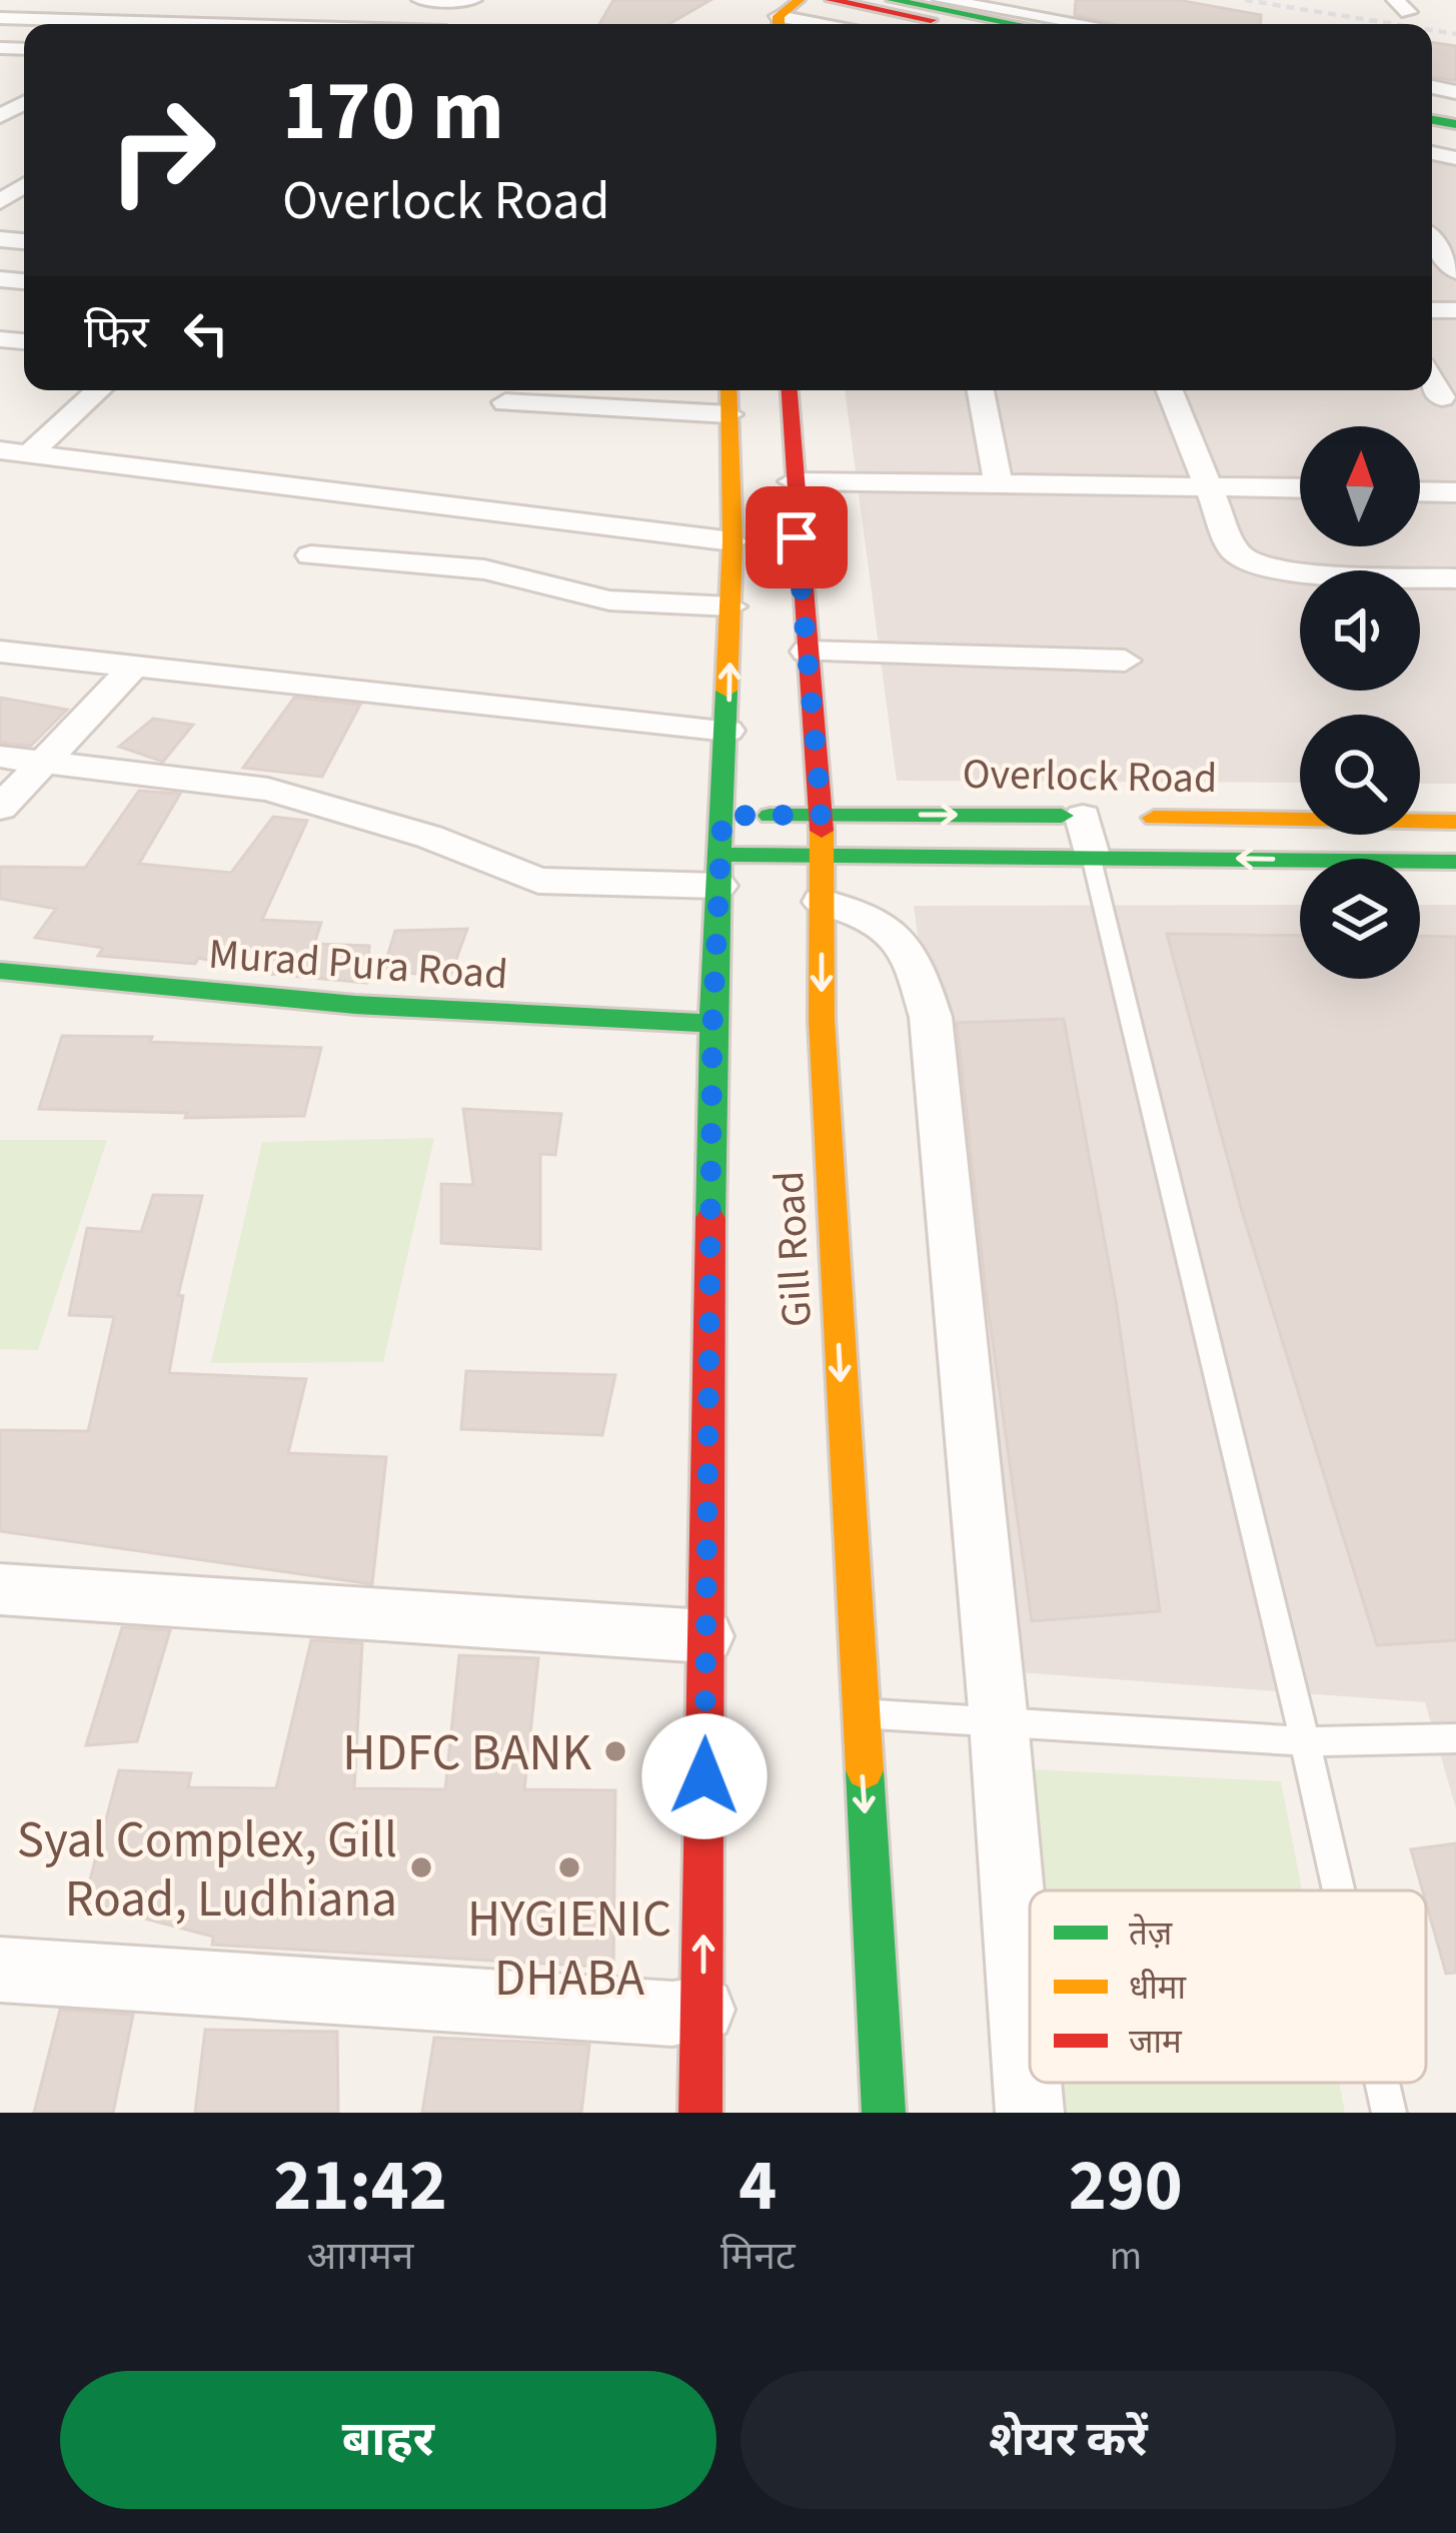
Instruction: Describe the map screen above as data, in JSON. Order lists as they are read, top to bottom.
{
  "streets": {
    "main road": ["Overlock Road", "Murad Pura Road", "Gill Road"]
  },
  "crossings": [
    ["Overlock Road", "Gill Road"],
    ["Murad Pura Road", "Gill Road"]
  ],
  "places": ["HDFC BANK", "Syal Complex, Gill Road, Ludhiana", "HYGIENIC DHABA"],
  "legend": ["तेज़", "धीमा", "जाम"],
  "north": "top",
  "page": {
    "turn": ["170 m", "Overlock Road"],
    "then": "फिर",
    "eta": [
      "21:42",
      "आगमन",
      "4",
      "मिनट",
      "290",
      "m"
    ],
    "buttons": ["बाहर", "शेयर करें"]
  }
}
